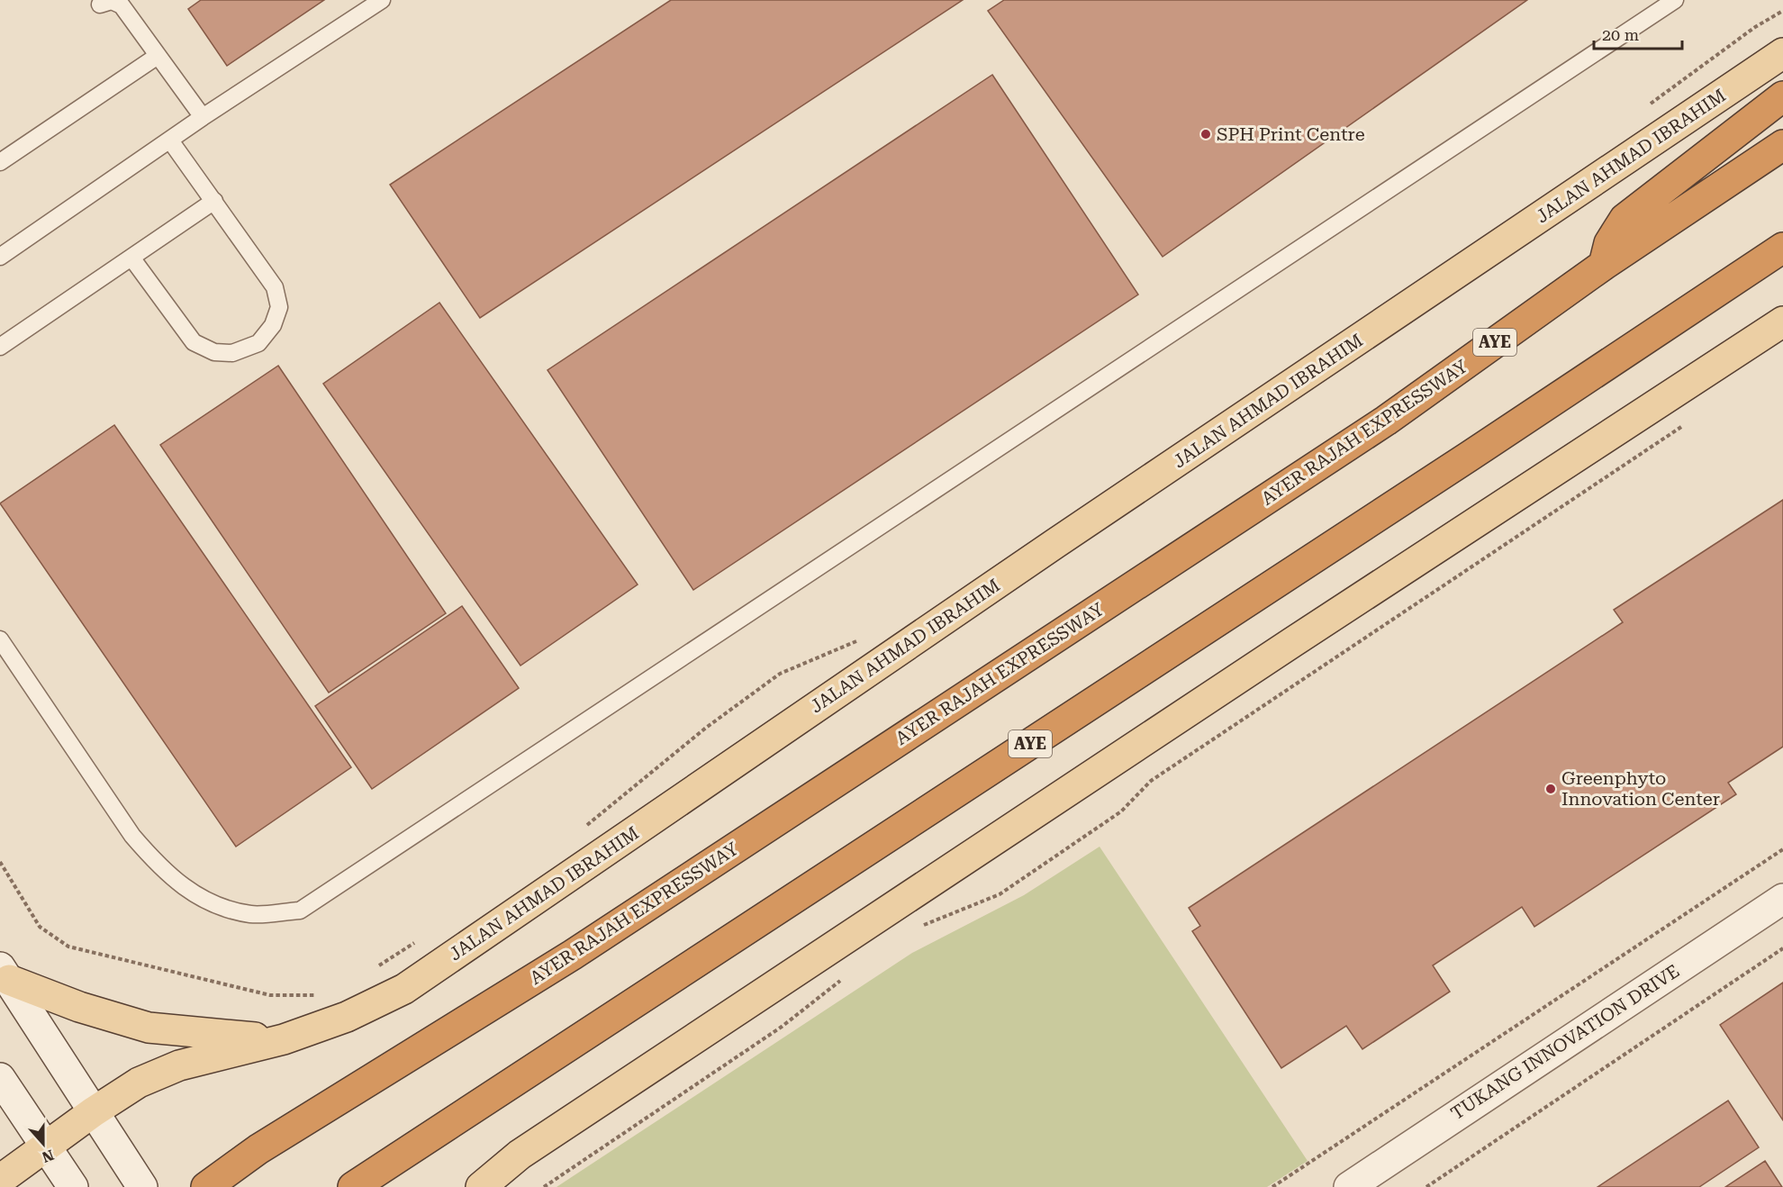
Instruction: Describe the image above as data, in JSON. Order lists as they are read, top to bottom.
{
  "streets": {
    "highway": ["AYE", "AYER RAJAH EXPRESSWAY"],
    "main road": ["JALAN AHMAD IBRAHIM"],
    "street": ["TUKANG INNOVATION DRIVE"]
  },
  "places": ["SPH Print Centre", "Greenphyto Innovation Center"],
  "scale_bar": "20 m",
  "north": "bottom"
}
